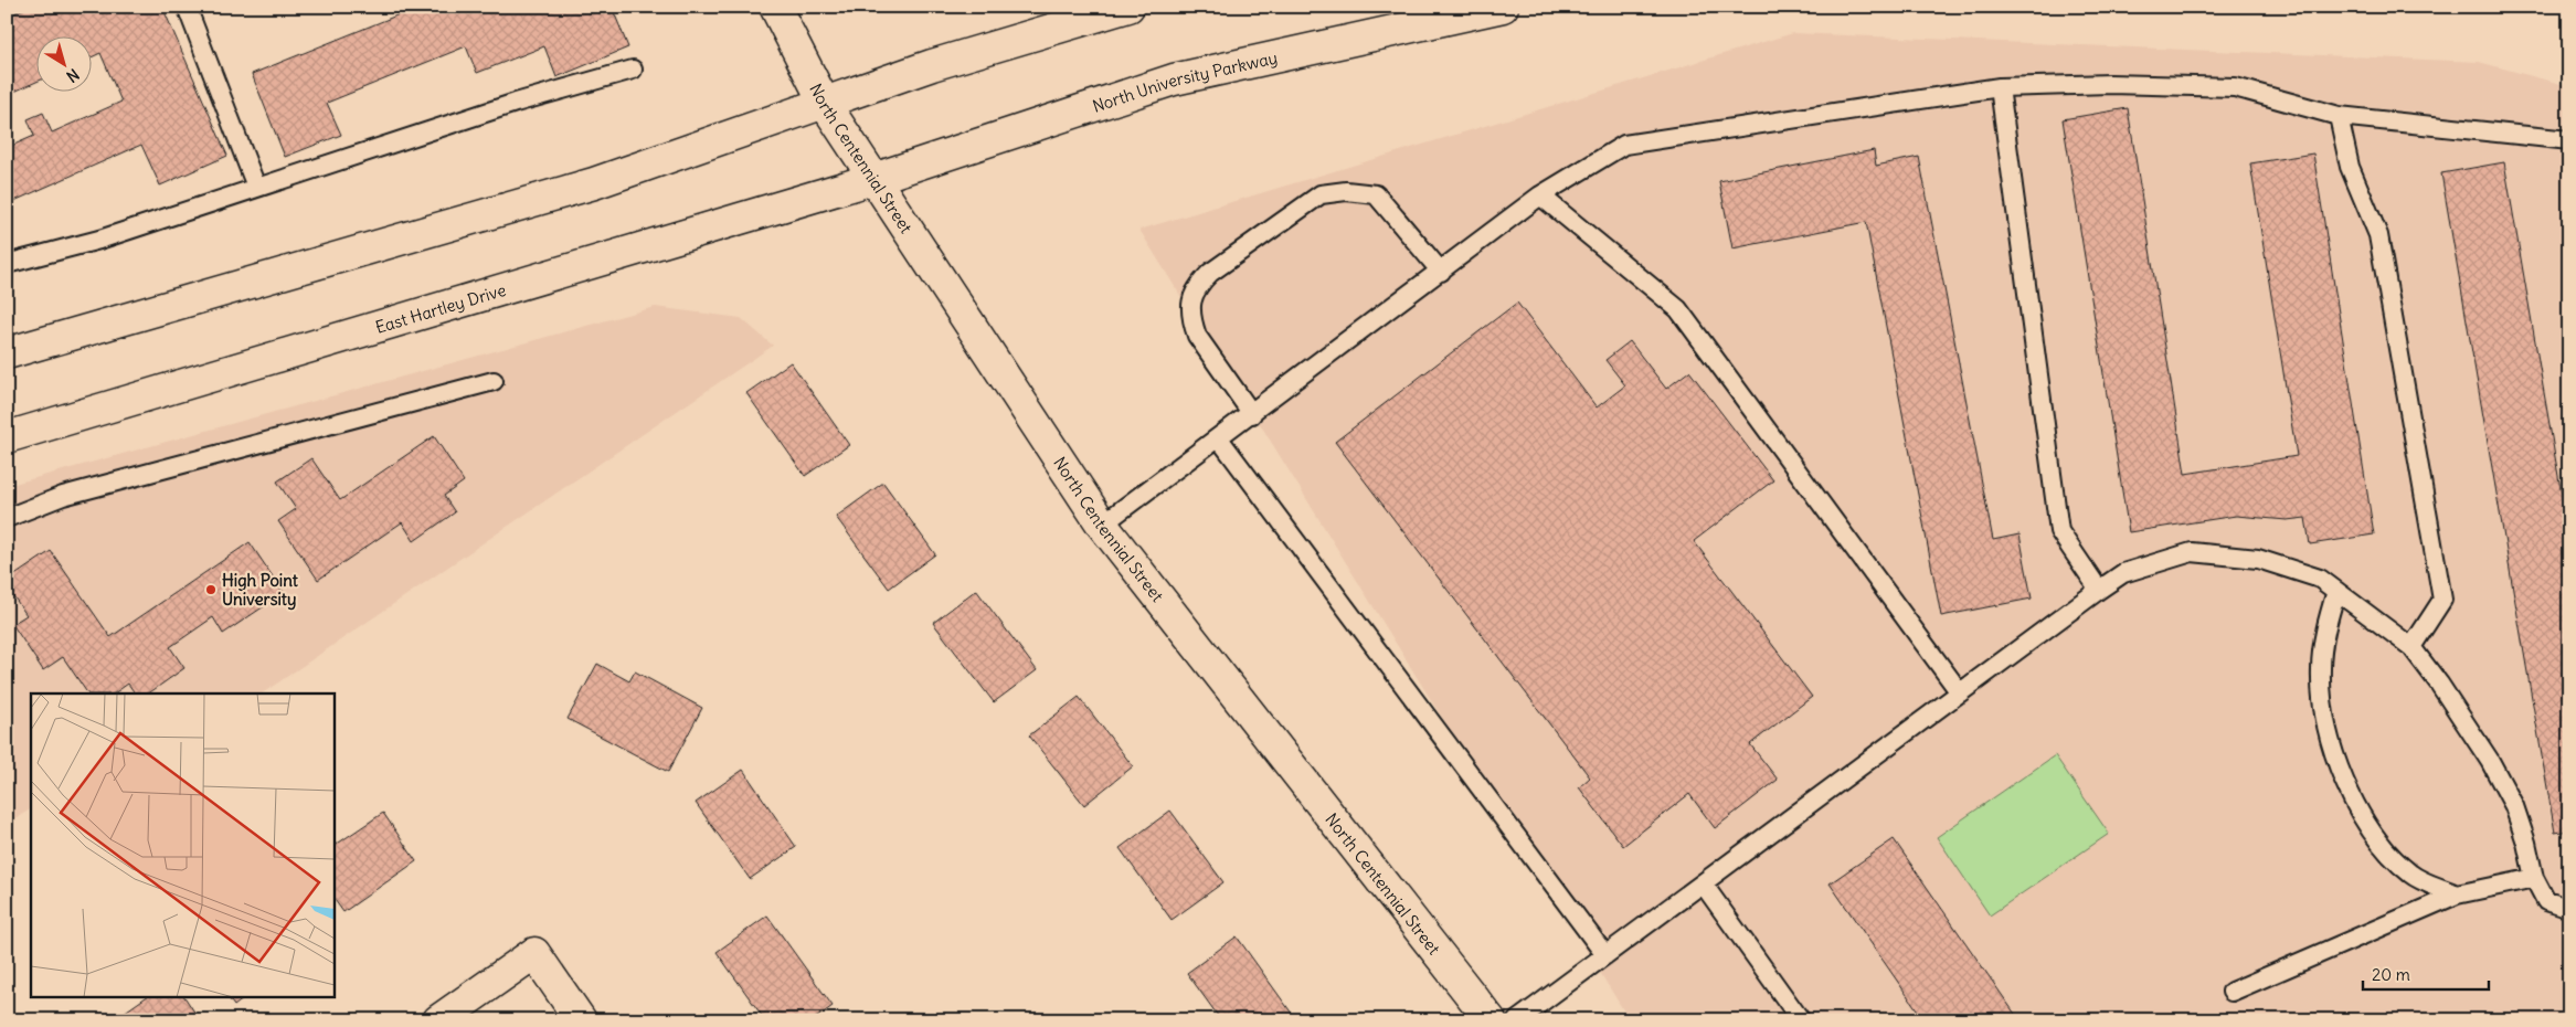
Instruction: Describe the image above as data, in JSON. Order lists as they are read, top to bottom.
{
  "streets": {
    "main road": ["North University Parkway", "North Centennial Street", "East Hartley Drive"]
  },
  "crossings": [
    ["North University Parkway", "North Centennial Street"],
    ["North University Parkway", "East Hartley Drive"],
    ["North Centennial Street", "East Hartley Drive"]
  ],
  "places": ["High Point University"],
  "scale_bar": "20 m",
  "north": "bottom right"
}
